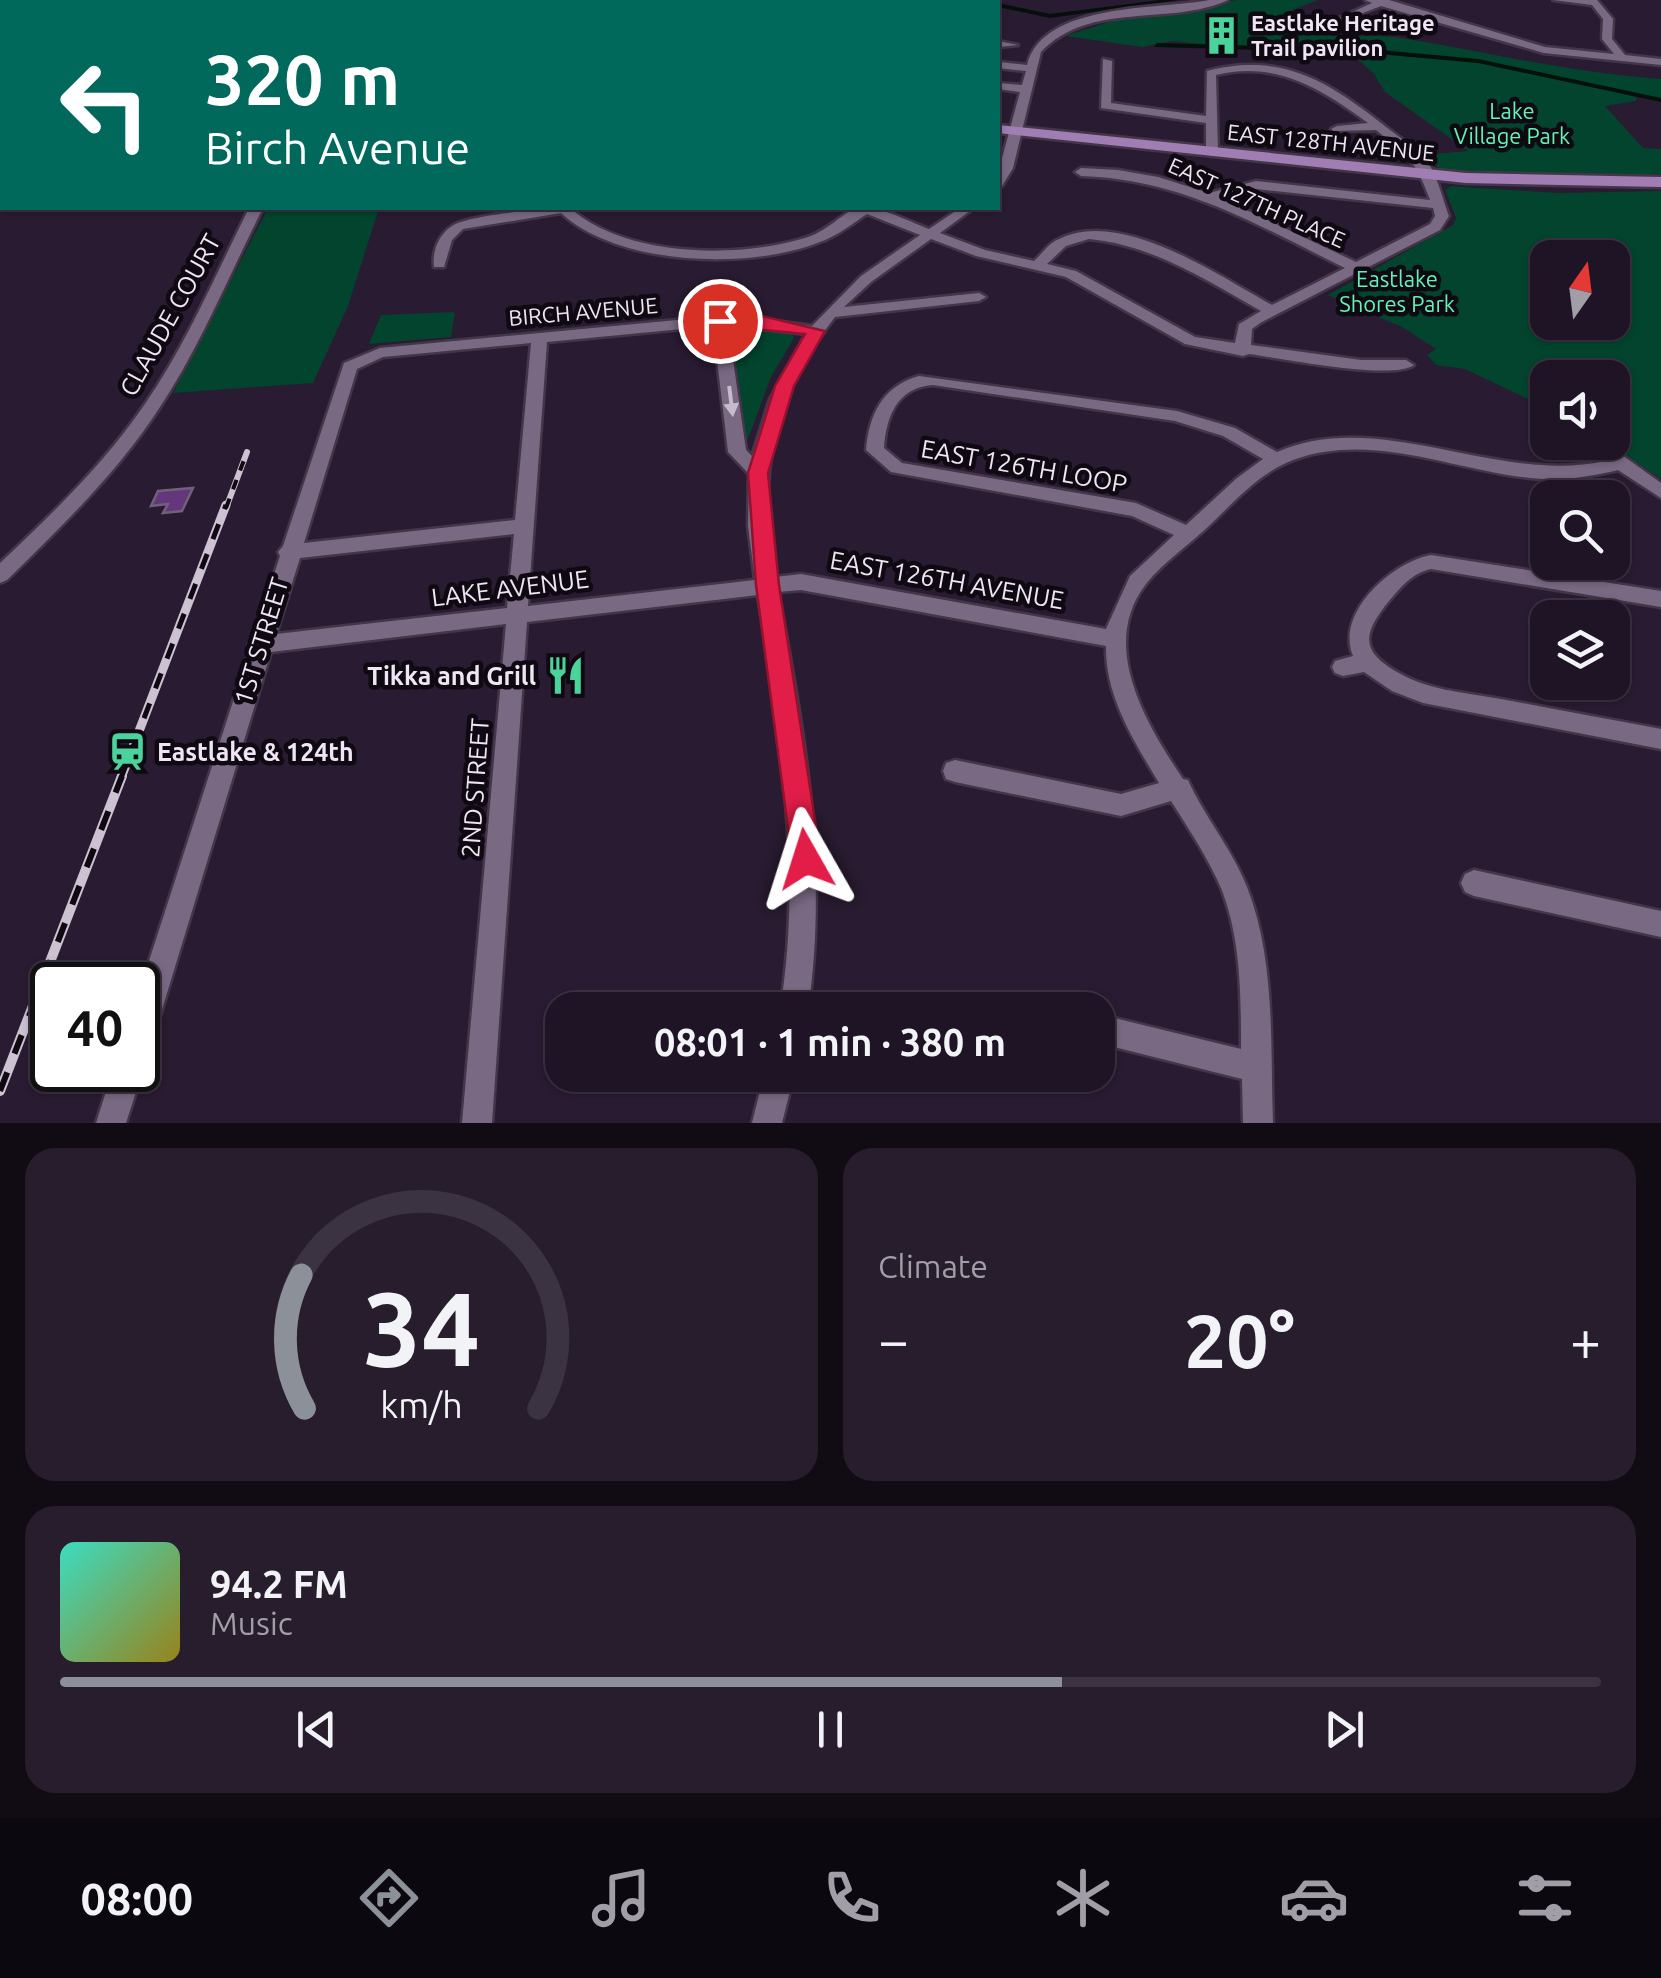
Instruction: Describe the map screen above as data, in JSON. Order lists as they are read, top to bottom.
{
  "streets": {
    "main road": ["EAST 128TH AVENUE"],
    "street": [
      "EAST 127TH PLACE",
      "BIRCH AVENUE",
      "CLAUDE COURT",
      "EAST 126TH LOOP",
      "EAST 126TH AVENUE",
      "LAKE AVENUE",
      "1ST STREET",
      "2ND STREET"
    ]
  },
  "crossings": [
    ["BIRCH AVENUE", "1ST STREET"],
    ["BIRCH AVENUE", "2ND STREET"],
    ["EAST 126TH AVENUE", "LAKE AVENUE"],
    ["LAKE AVENUE", "1ST STREET"],
    ["LAKE AVENUE", "2ND STREET"]
  ],
  "parks": ["Lake Village Park", "Eastlake Shores Park"],
  "places": {
    "building": ["Eastlake Heritage Trail pavilion"],
    "restaurant": ["Tikka and Grill"],
    "station": ["Eastlake & 124th"]
  },
  "north": "top",
  "page": {
    "turn": ["320 m", "Birch Avenue"],
    "limit": "40",
    "trip": "08:01 · 1 min · 380 m",
    "tile": "Climate",
    "heat": ["−", "20°", "+"],
    "song": ["94.2 FM", "Music"],
    "tabs": "08:00",
    "gauge": ["34", "km/h"]
  }
}
